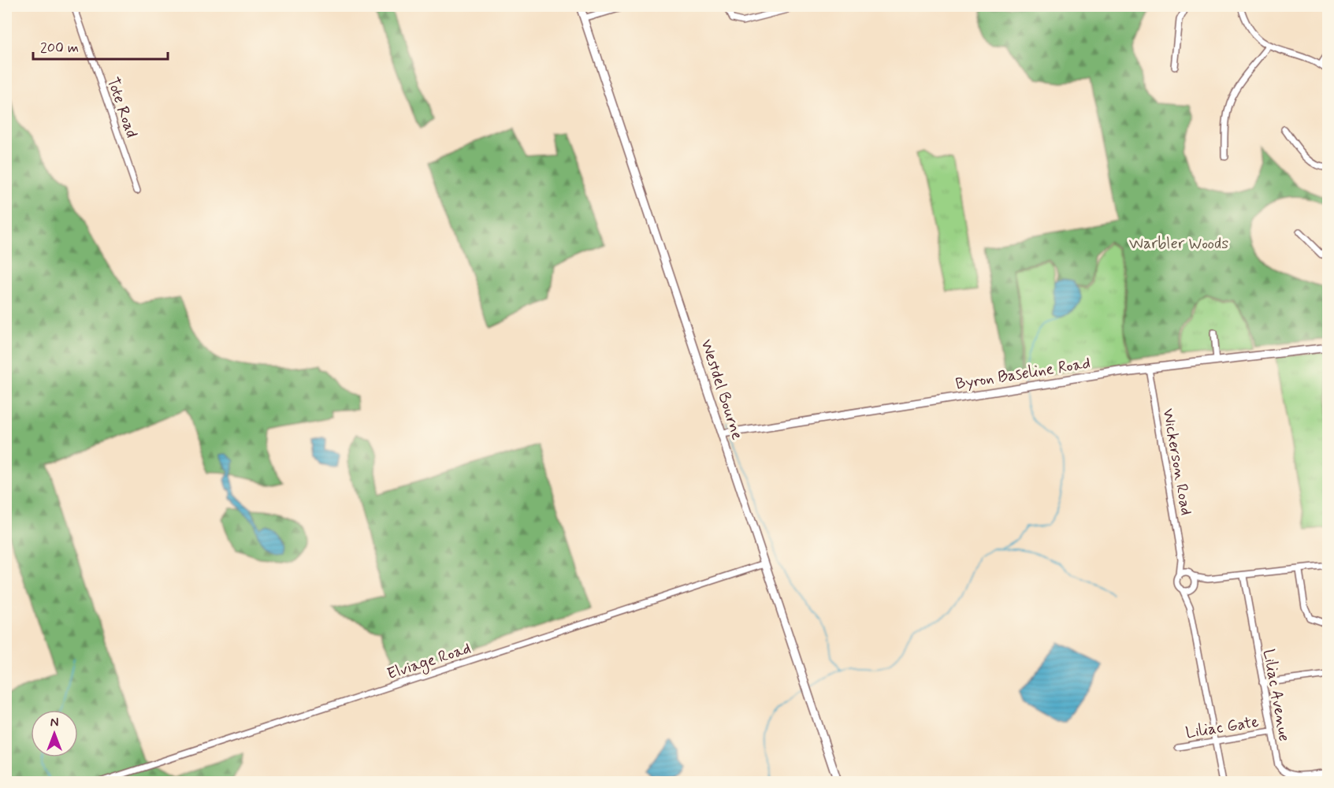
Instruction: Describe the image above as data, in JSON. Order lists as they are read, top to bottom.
{
  "streets": {
    "main road": ["Byron Baseline Road", "Westdel Bourne"],
    "street": [
      "Tote Road",
      "Wickerson Road",
      "Elviage Road",
      "Liliac Avenue",
      "Liliac Gate"
    ]
  },
  "crossings": [
    ["Byron Baseline Road", "Westdel Bourne"],
    ["Byron Baseline Road", "Wickerson Road"],
    ["Westdel Bourne", "Elviage Road"],
    ["Liliac Avenue", "Liliac Gate"]
  ],
  "parks": ["Warbler Woods"],
  "scale_bar": "200 m",
  "north": "top"
}
